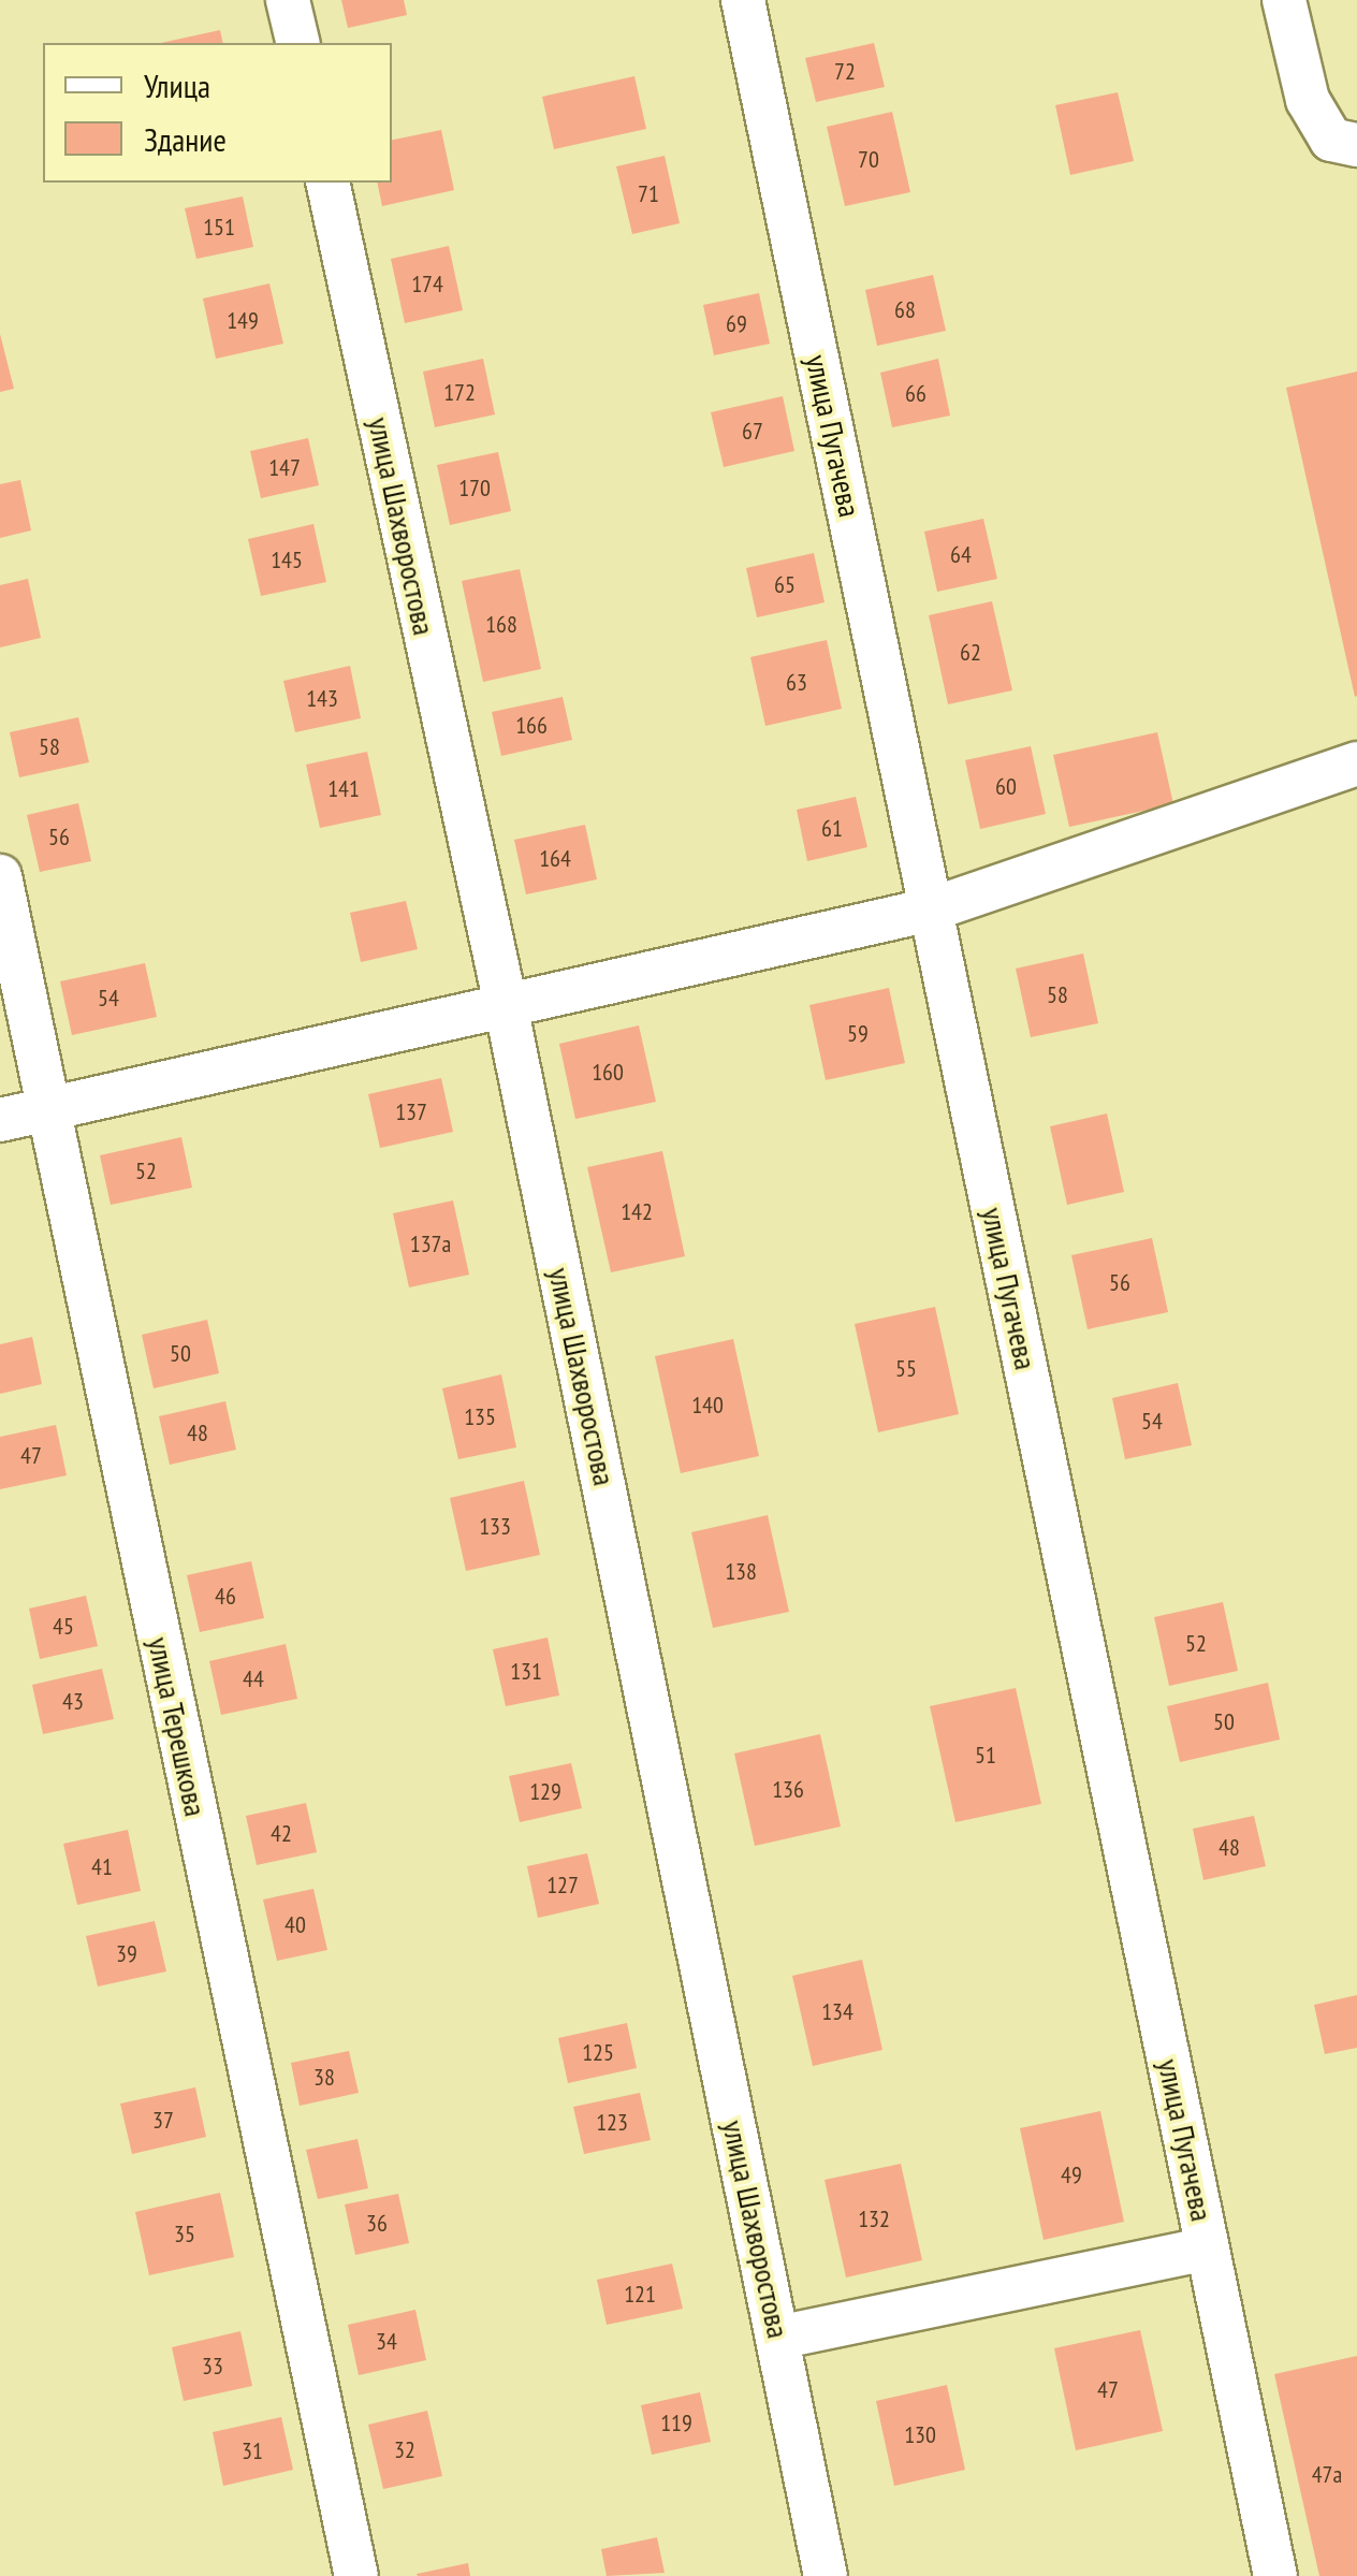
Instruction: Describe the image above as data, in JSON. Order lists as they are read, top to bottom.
{
  "streets": {
    "street": ["улица Пугачева", "улица Шахворостова", "улица Терешкова"]
  },
  "house_numbers": [
    "72",
    "70",
    "71",
    "151",
    "174",
    "68",
    "149",
    "69",
    "172",
    "66",
    "67",
    "147",
    "170",
    "64",
    "145",
    "65",
    "168",
    "62",
    "63",
    "143",
    "166",
    "58",
    "60",
    "141",
    "61",
    "56",
    "164",
    "58",
    "54",
    "59",
    "160",
    "137",
    "52",
    "142",
    "137а",
    "56",
    "50",
    "55",
    "140",
    "135",
    "54",
    "48",
    "47",
    "133",
    "138",
    "46",
    "45",
    "52",
    "131",
    "44",
    "43",
    "50",
    "51",
    "136",
    "129",
    "42",
    "48",
    "41",
    "127",
    "40",
    "39",
    "134",
    "125",
    "38",
    "37",
    "123",
    "49",
    "132",
    "36",
    "35",
    "121",
    "34",
    "33",
    "47",
    "119",
    "130",
    "32",
    "31",
    "47а"
  ],
  "legend": ["Улица", "Здание"]
}
